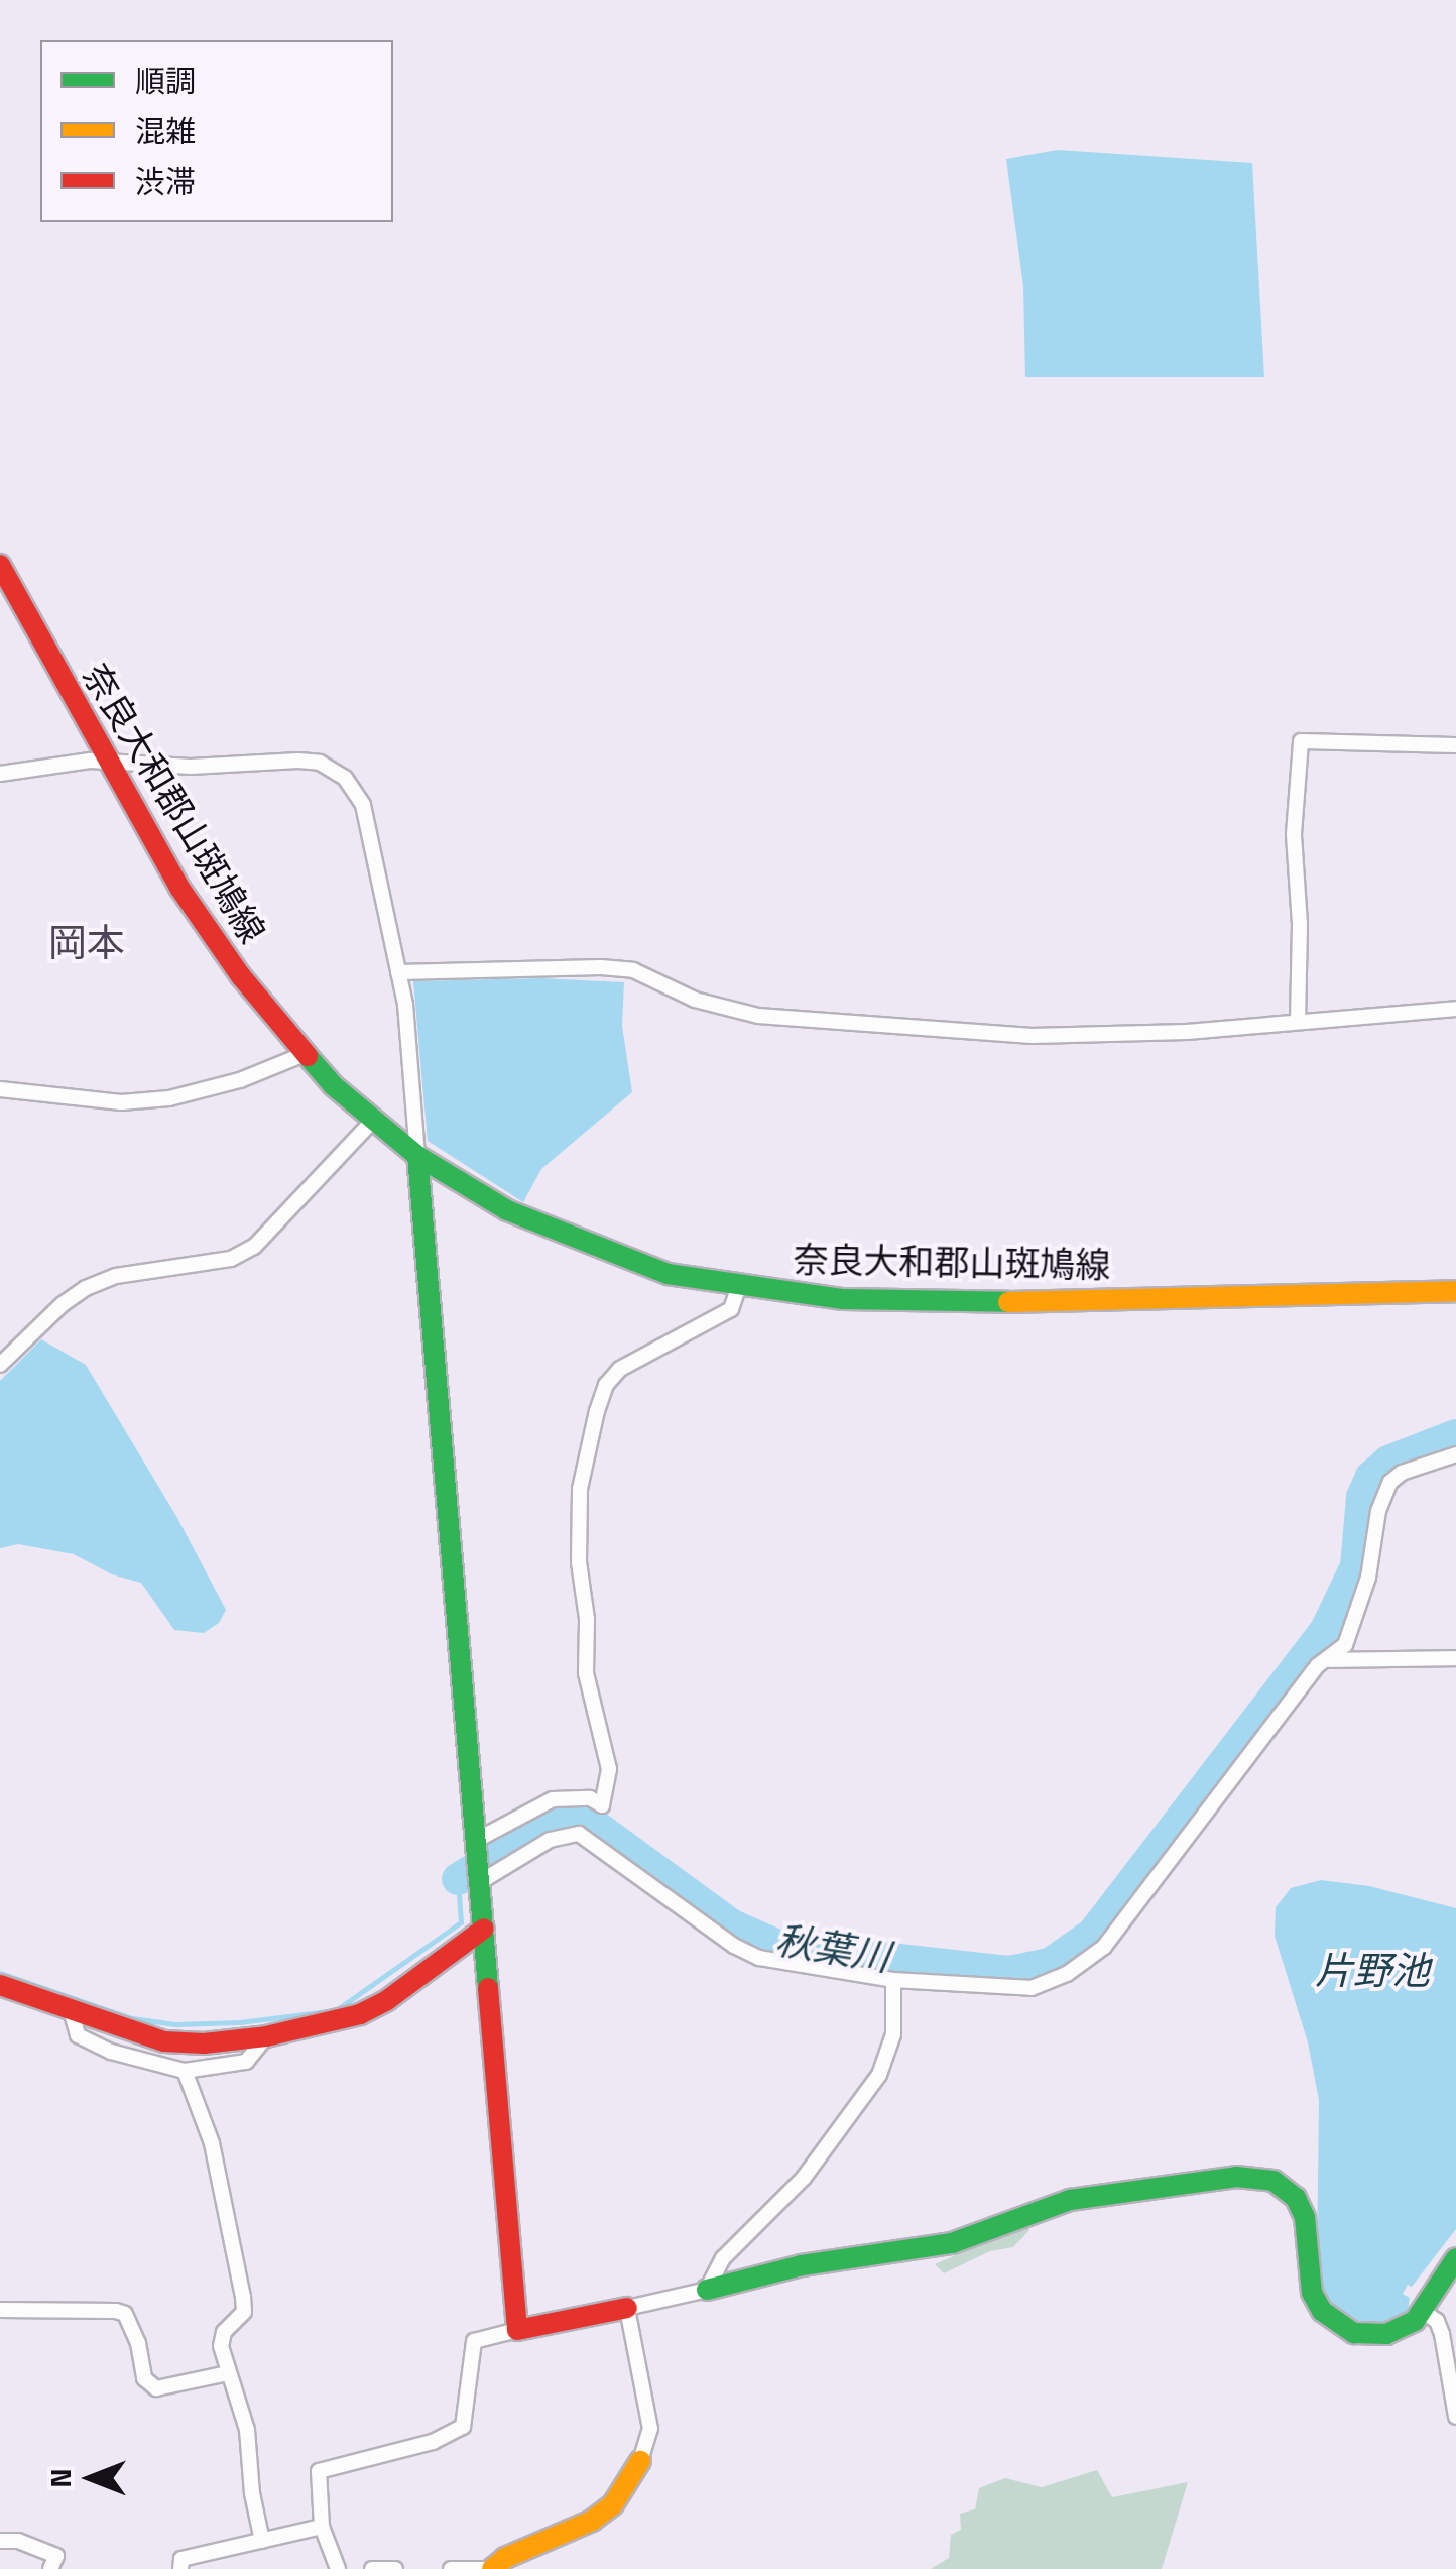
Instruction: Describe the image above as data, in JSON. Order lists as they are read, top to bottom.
{
  "streets": {
    "street": ["奈良大和郡山斑鳩線"]
  },
  "districts": ["岡本"],
  "water": ["秋葉川", "片野池"],
  "legend": ["順調", "混雑", "渋滞"],
  "north": "left"
}
